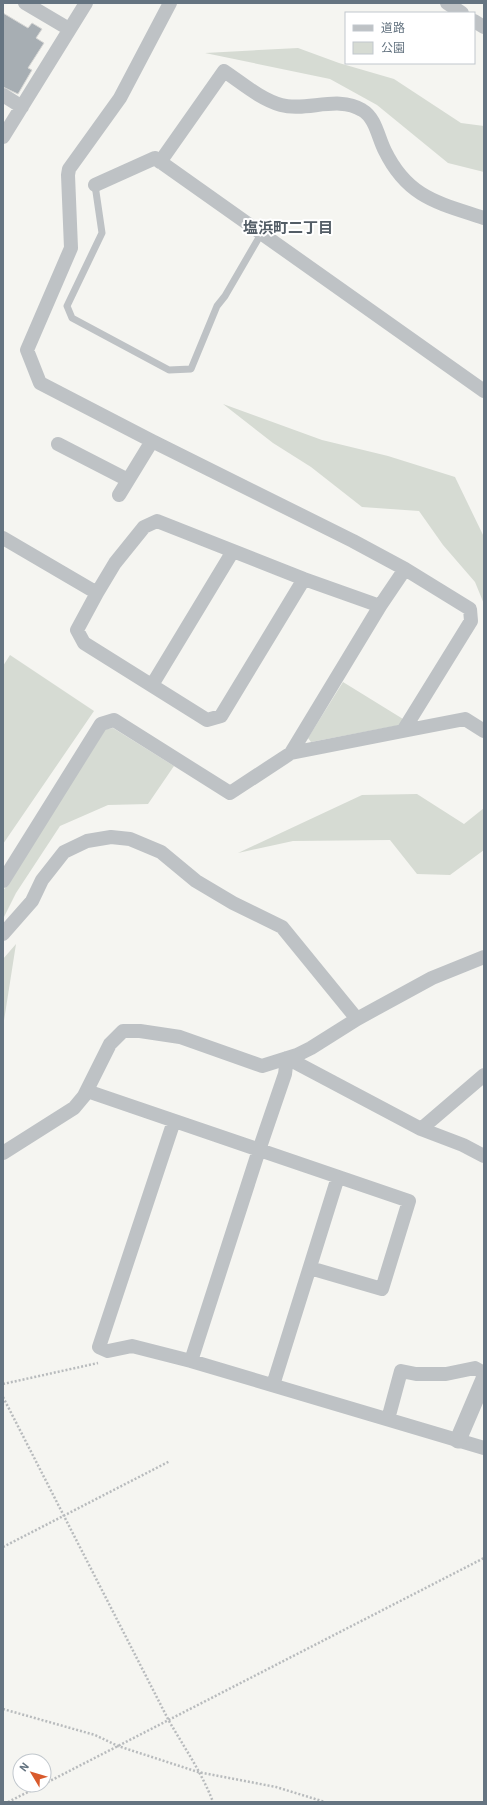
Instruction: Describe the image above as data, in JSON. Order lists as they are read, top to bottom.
{
  "districts": ["塩浜町二丁目"],
  "legend": ["道路", "公園"],
  "north": "top left"
}
